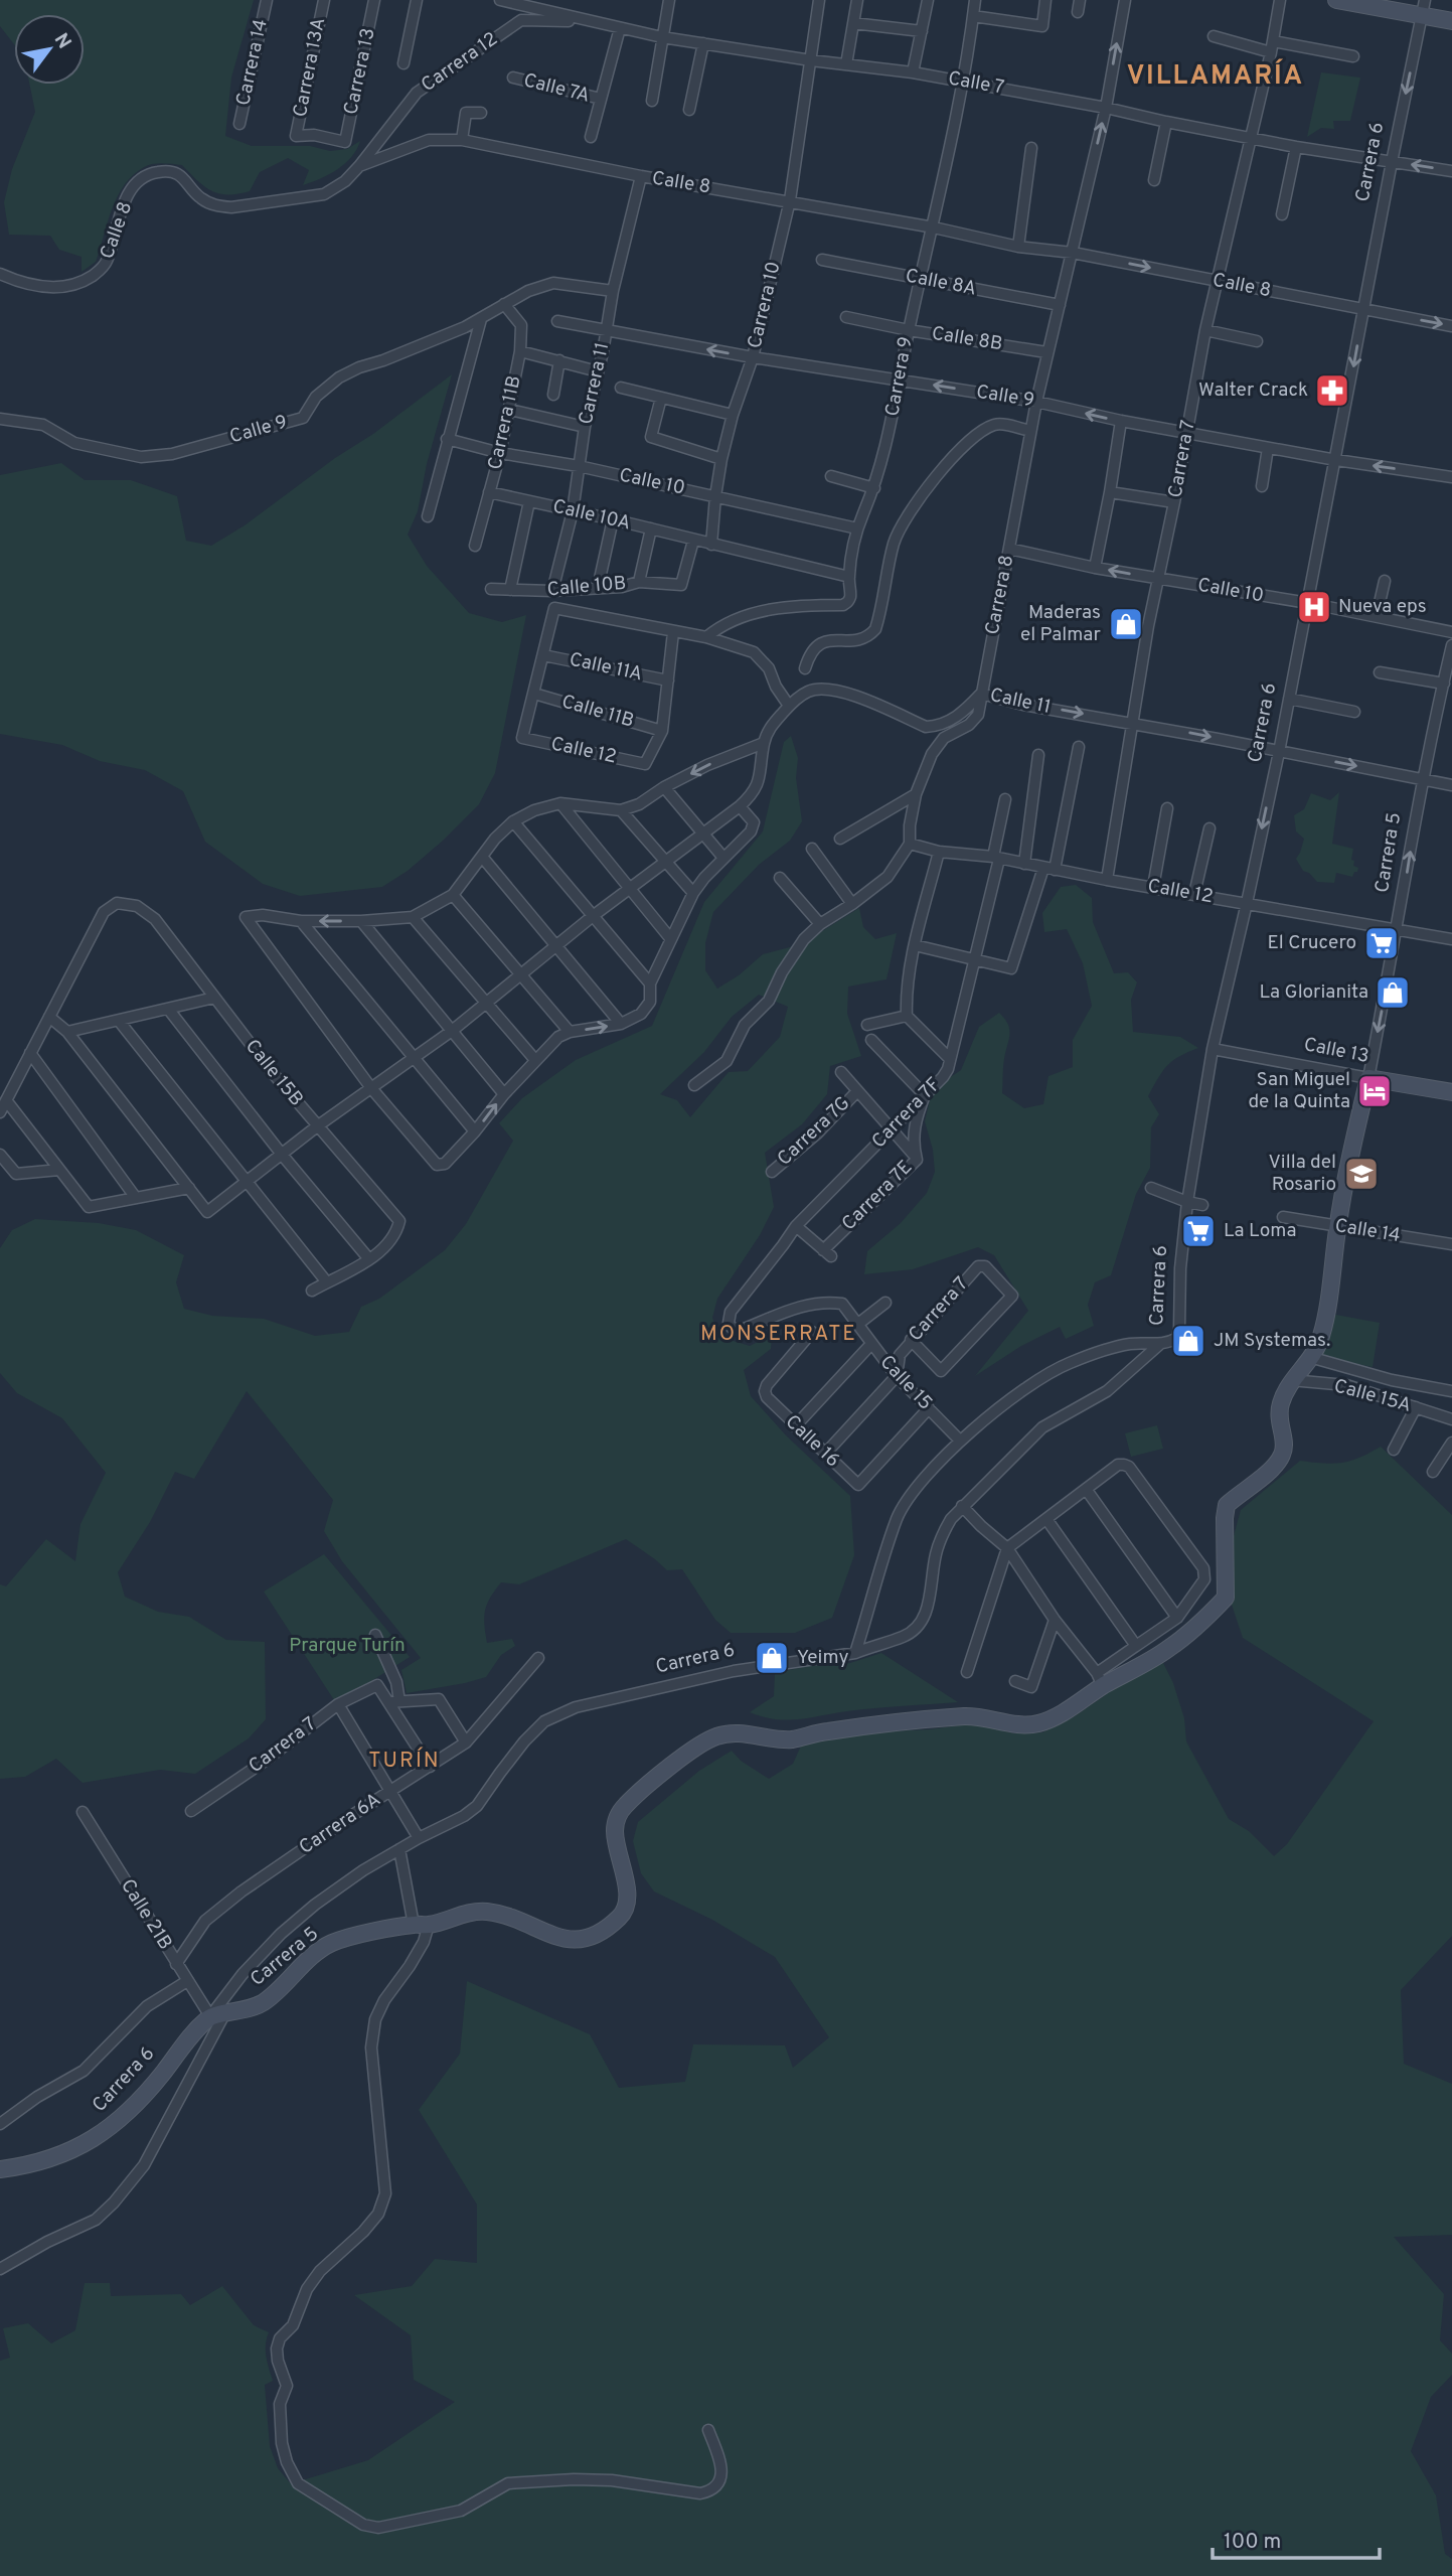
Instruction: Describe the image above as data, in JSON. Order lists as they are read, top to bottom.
{
  "streets": {
    "street": [
      "Carrera 14",
      "Carrera 12",
      "Carrera 13A",
      "Carrera 13",
      "Calle 7",
      "Calle 7A",
      "Carrera 6",
      "Calle 8",
      "Calle 8A",
      "Carrera 10",
      "Calle 8B",
      "Carrera 9",
      "Carrera 11",
      "Calle 9",
      "Carrera 11B",
      "Carrera 7",
      "Calle 10",
      "Calle 10A",
      "Calle 10B",
      "Carrera 8",
      "Calle 11A",
      "Calle 11",
      "Calle 11B",
      "Calle 12",
      "Carrera 5",
      "Calle 13",
      "Calle 15B",
      "Carrera 7F",
      "Carrera 7G",
      "Carrera 7E",
      "Calle 14",
      "Calle 15",
      "Calle 15A",
      "Calle 16",
      "Carrera 6A",
      "Calle 21B"
    ]
  },
  "crossings": [
    ["Carrera 12", "Calle 7"],
    ["Carrera 12", "Calle 8"],
    ["Carrera 13A", "Carrera 13"],
    ["Calle 7", "Carrera 6"],
    ["Calle 7", "Carrera 10"],
    ["Calle 7", "Carrera 9"],
    ["Calle 7", "Carrera 7"],
    ["Calle 7", "Carrera 8"],
    ["Carrera 6", "Calle 8"],
    ["Carrera 6", "Calle 9"],
    ["Carrera 6", "Calle 10"],
    ["Carrera 6", "Calle 11"],
    ["Carrera 6", "Calle 12"],
    ["Carrera 6", "Carrera 5"],
    ["Carrera 6", "Calle 13"],
    ["Carrera 6", "Calle 15"],
    ["Carrera 6", "Calle 21B"],
    ["Calle 8", "Carrera 10"],
    ["Calle 8", "Carrera 9"],
    ["Calle 8", "Carrera 11"],
    ["Calle 8", "Carrera 7"],
    ["Calle 8", "Carrera 8"],
    ["Calle 8A", "Carrera 9"],
    ["Calle 8A", "Carrera 8"],
    ["Carrera 10", "Calle 9"],
    ["Carrera 10", "Calle 10"],
    ["Calle 8B", "Carrera 9"],
    ["Calle 8B", "Carrera 8"],
    ["Carrera 9", "Calle 9"],
    ["Carrera 9", "Calle 10"],
    ["Carrera 11", "Calle 9"],
    ["Carrera 11", "Calle 10"],
    ["Carrera 11", "Calle 10A"],
    ["Carrera 11", "Calle 10B"],
    ["Calle 9", "Carrera 11B"],
    ["Calle 9", "Carrera 7"],
    ["Calle 9", "Carrera 8"],
    ["Carrera 11B", "Calle 10"],
    ["Carrera 11B", "Calle 10A"],
    ["Carrera 7", "Calle 10"],
    ["Carrera 7", "Calle 11"],
    ["Carrera 7", "Calle 12"],
    ["Carrera 7", "Calle 15"],
    ["Carrera 7", "Calle 16"],
    ["Calle 10", "Carrera 8"],
    ["Calle 10A", "Calle 10B"],
    ["Carrera 8", "Calle 11"],
    ["Carrera 8", "Calle 12"],
    ["Calle 11", "Carrera 5"],
    ["Calle 11B", "Calle 12"],
    ["Calle 12", "Carrera 5"],
    ["Calle 12", "Carrera 7F"],
    ["Carrera 5", "Calle 13"],
    ["Carrera 5", "Calle 14"],
    ["Carrera 5", "Calle 21B"],
    ["Carrera 7F", "Carrera 7E"],
    ["Carrera 7F", "Calle 15"],
    ["Calle 15", "Calle 16"],
    ["Carrera 6A", "Calle 21B"]
  ],
  "one_way": ["Calle 11"],
  "districts": ["VILLAMARÍA", "MONSERRATE", "TURÍN"],
  "parks": ["Prarque Turín"],
  "places": {
    "pharmacy": ["Walter Crack"],
    "hospital": ["Nueva eps"],
    "shop": [
      "Maderas el Palmar",
      "La Glorianita",
      "JM Systemas.",
      "Yeimy"
    ],
    "supermarket": ["El Crucero", "La Loma"],
    "hotel": ["San Miguel de la Quinta"],
    "school or university": ["Villa del Rosario"]
  },
  "scale_bar": "100 m",
  "north": "top right"
}
